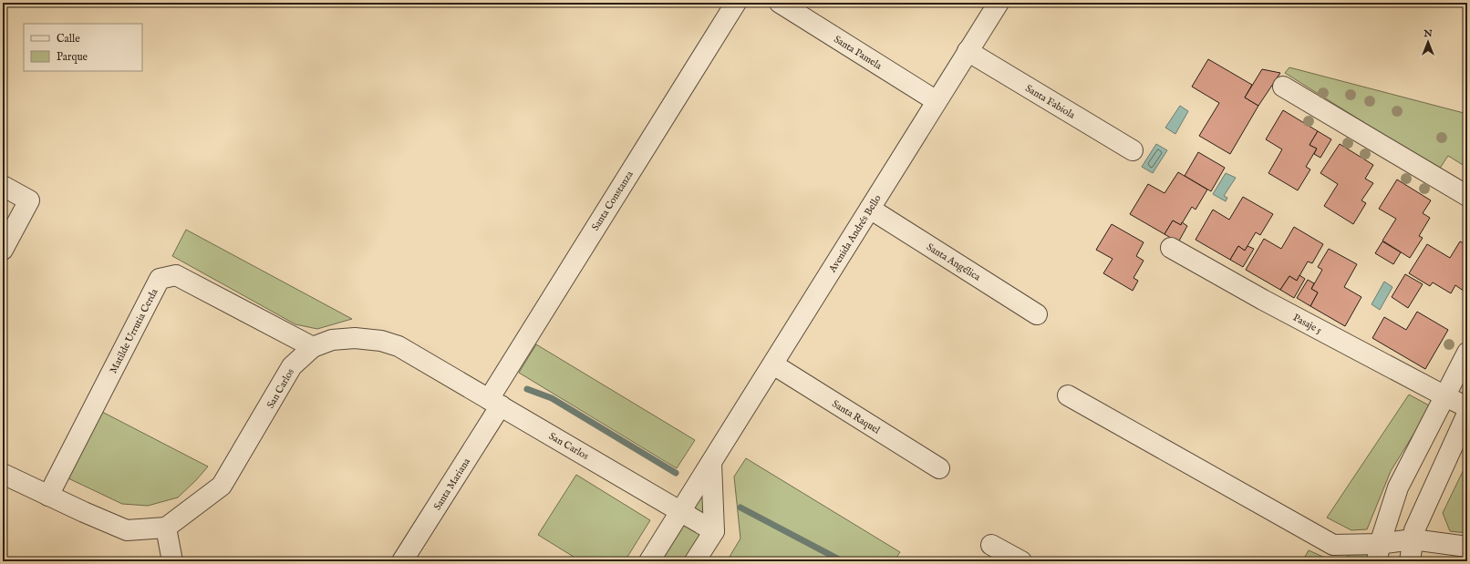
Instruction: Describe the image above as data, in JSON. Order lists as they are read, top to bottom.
{
  "streets": {
    "street": [
      "Santa Pamela",
      "Santa Fabiola",
      "Santa Constanza",
      "Avenida Andrés Bello",
      "Santa Angélica",
      "Pasaje 5",
      "Matilde Urrutia Cerda",
      "San Carlos",
      "Santa Raquel",
      "Santa Mariana"
    ]
  },
  "crossings": [
    ["Santa Pamela", "Avenida Andrés Bello"],
    ["Santa Fabiola", "Avenida Andrés Bello"],
    ["Santa Constanza", "San Carlos"],
    ["Santa Constanza", "Santa Mariana"],
    ["Avenida Andrés Bello", "Santa Angélica"],
    ["Avenida Andrés Bello", "San Carlos"],
    ["Avenida Andrés Bello", "Santa Raquel"],
    ["Matilde Urrutia Cerda", "San Carlos"],
    ["San Carlos", "Santa Mariana"]
  ],
  "legend": ["Calle", "Parque"],
  "north": "top"
}
